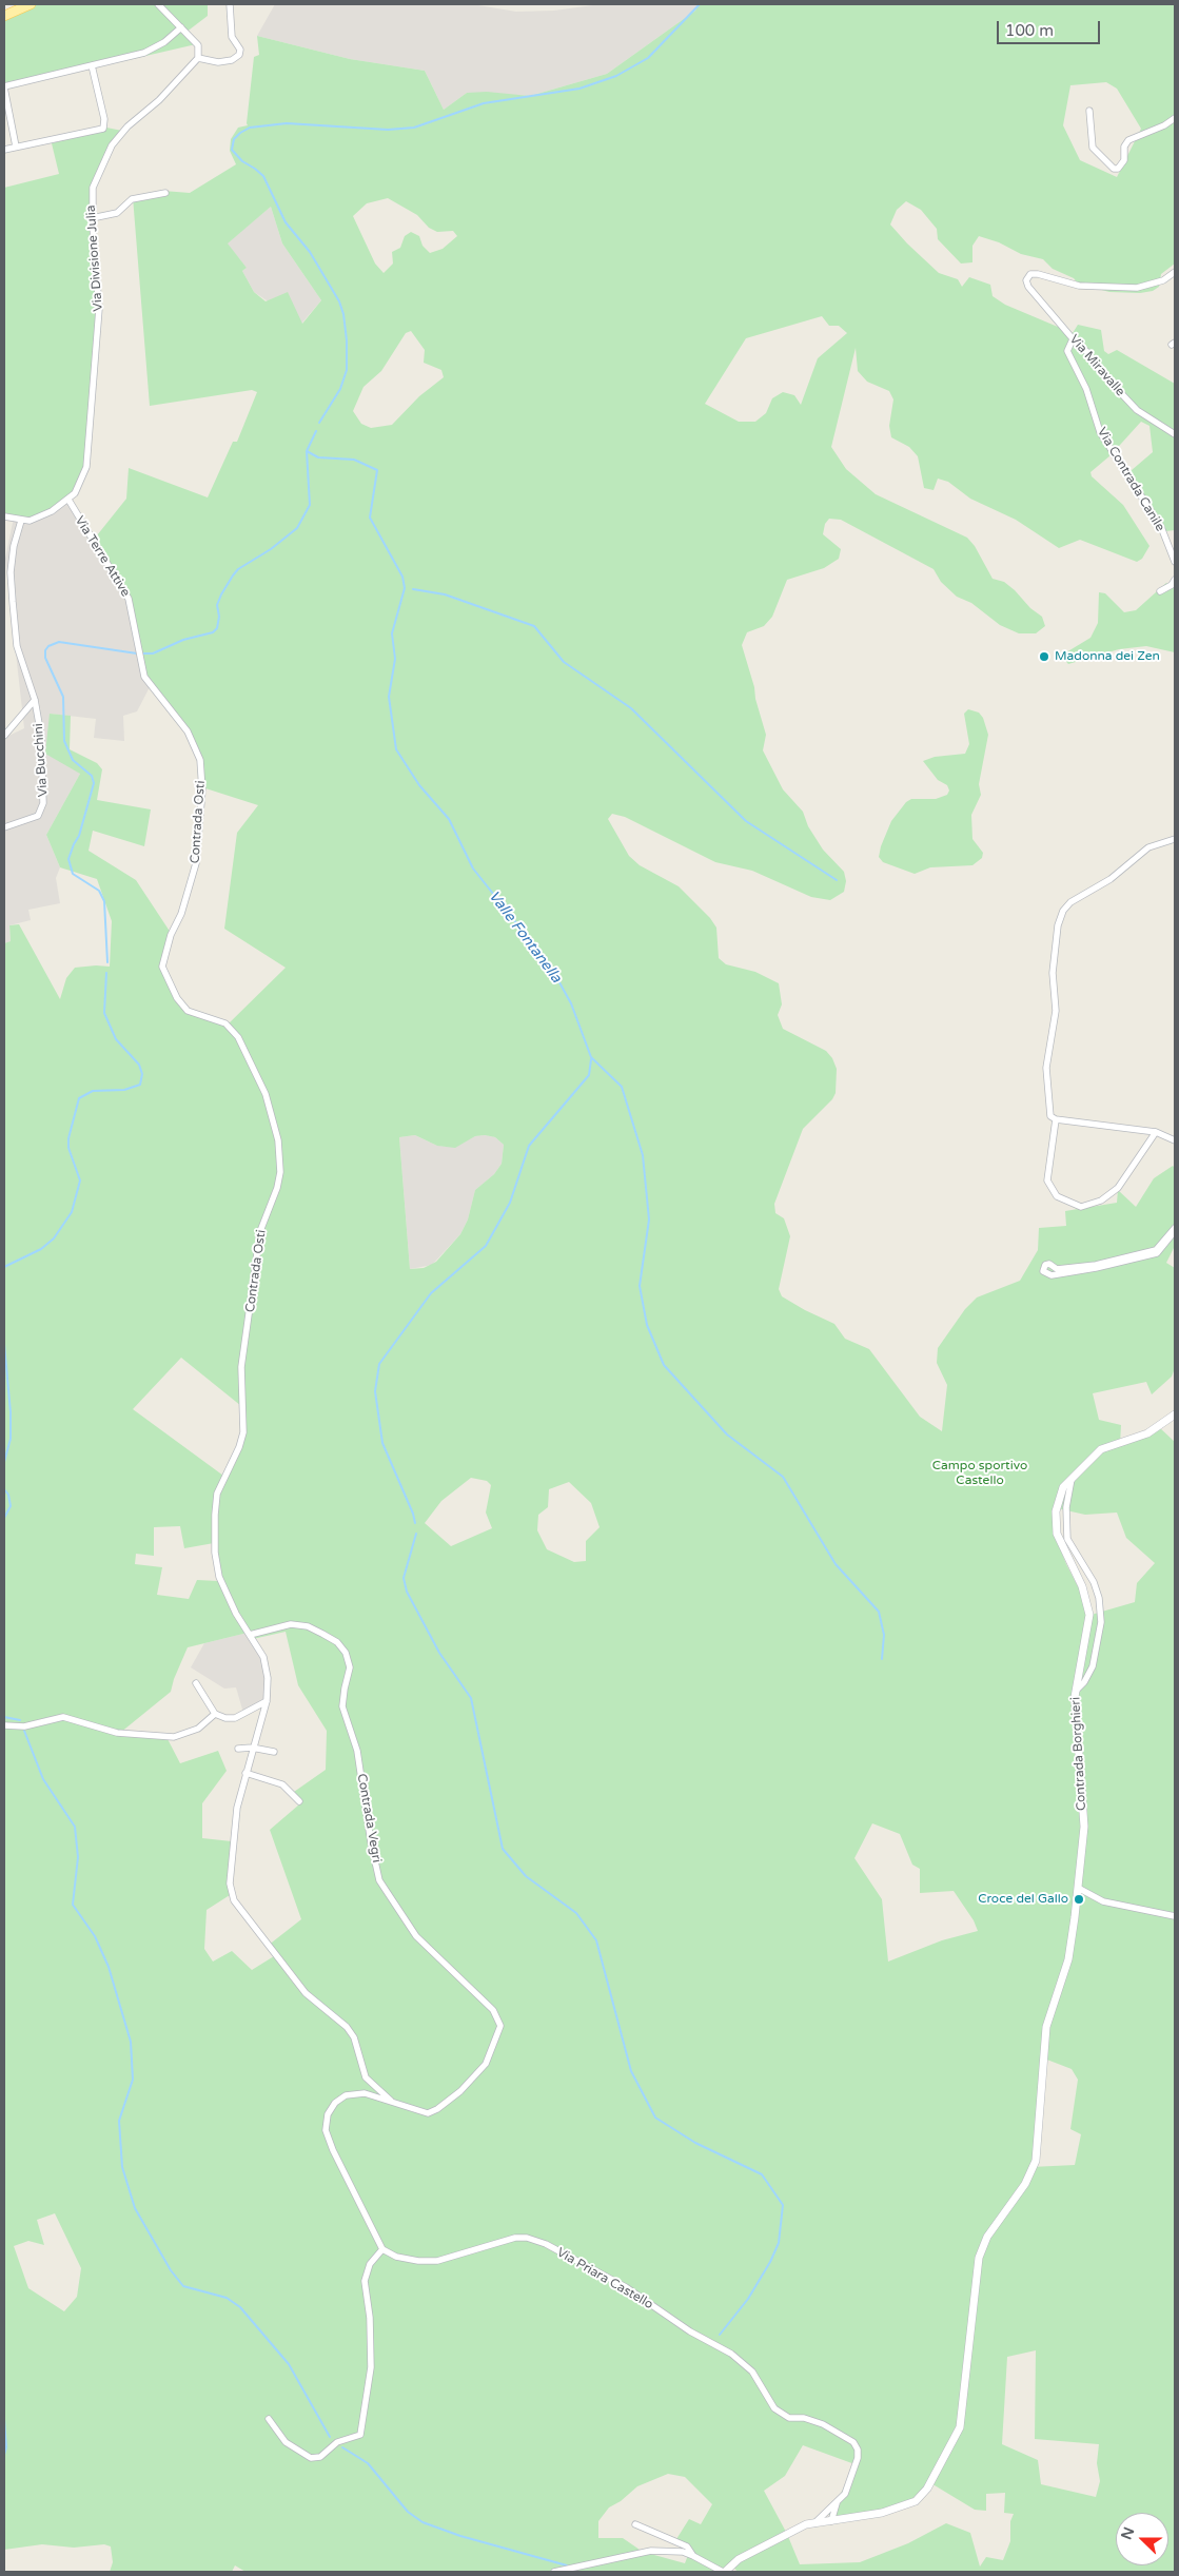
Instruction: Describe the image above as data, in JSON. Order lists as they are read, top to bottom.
{
  "streets": {
    "street": [
      "Via Divisione Julia",
      "Via Miravalle",
      "Via Contrada Canile",
      "Via Terre Attive",
      "Via Bucchini",
      "Contrada Osti",
      "Contrada Borghieri",
      "Contrada Vegri",
      "Via Priara Castello"
    ]
  },
  "crossings": [
    ["Via Divisione Julia", "Via Terre Attive"],
    ["Via Miravalle", "Via Contrada Canile"],
    ["Via Terre Attive", "Contrada Osti"],
    ["Contrada Osti", "Contrada Vegri"],
    ["Contrada Vegri", "Via Priara Castello"]
  ],
  "water": ["Valle Fontanella"],
  "parks": ["Campo sportivo Castello"],
  "places": ["Madonna dei Zen", "Croce del Gallo"],
  "scale_bar": "100 m",
  "north": "left"
}
